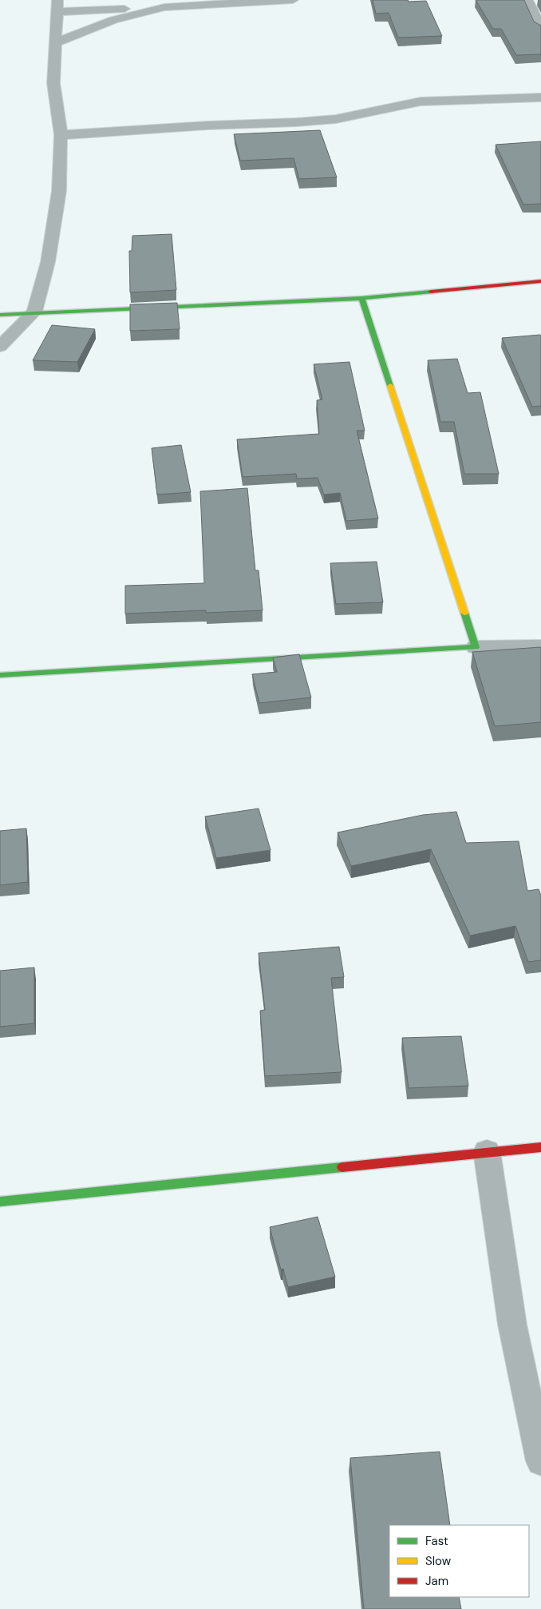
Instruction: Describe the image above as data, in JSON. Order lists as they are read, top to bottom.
{
  "legend": ["Fast", "Slow", "Jam"]
}
